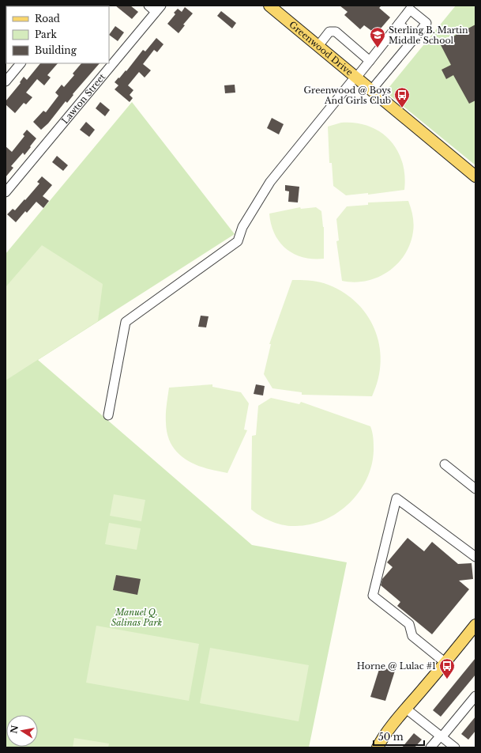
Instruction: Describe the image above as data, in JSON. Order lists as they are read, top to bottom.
{
  "streets": {
    "main road": ["Greenwood Drive"],
    "street": ["Lawton Street"]
  },
  "parks": ["Manuel Q. Salinas Park"],
  "places": {
    "school or university": ["Sterling B. Martin Middle School"],
    "bus stop": ["Greenwood @ Boys And Girls Club", "Horne @ Lulac #1"]
  },
  "legend": ["Road", "Park", "Building"],
  "scale_bar": "50 m",
  "north": "left"
}
